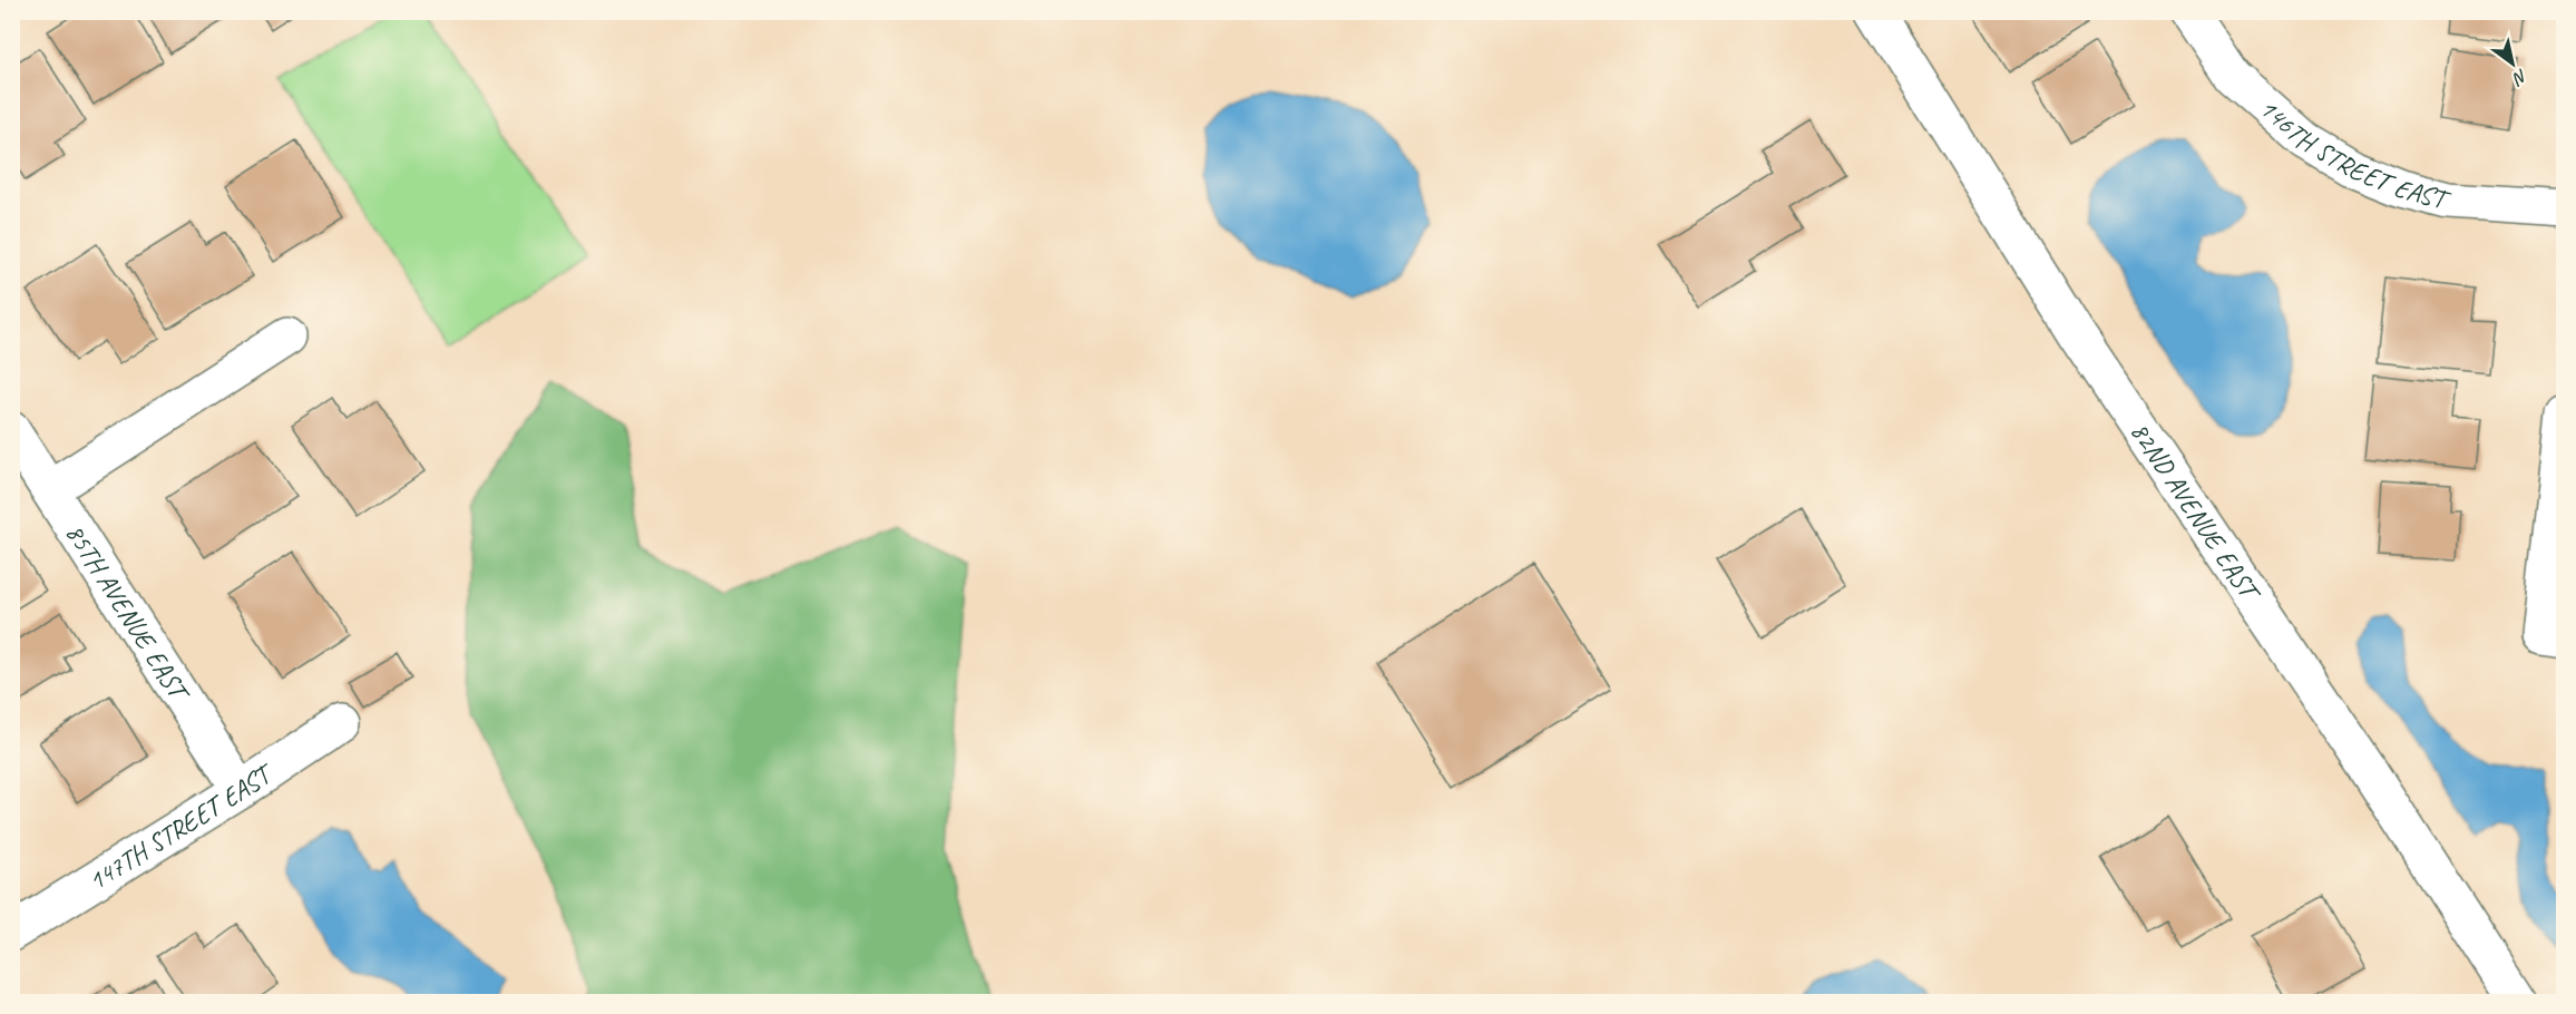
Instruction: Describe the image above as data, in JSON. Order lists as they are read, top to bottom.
{
  "streets": {
    "street": [
      "146TH STREET EAST",
      "82ND AVENUE EAST",
      "85TH AVENUE EAST",
      "147TH STREET EAST"
    ]
  },
  "crossings": [
    ["85TH AVENUE EAST", "147TH STREET EAST"]
  ],
  "north": "bottom right"
}
